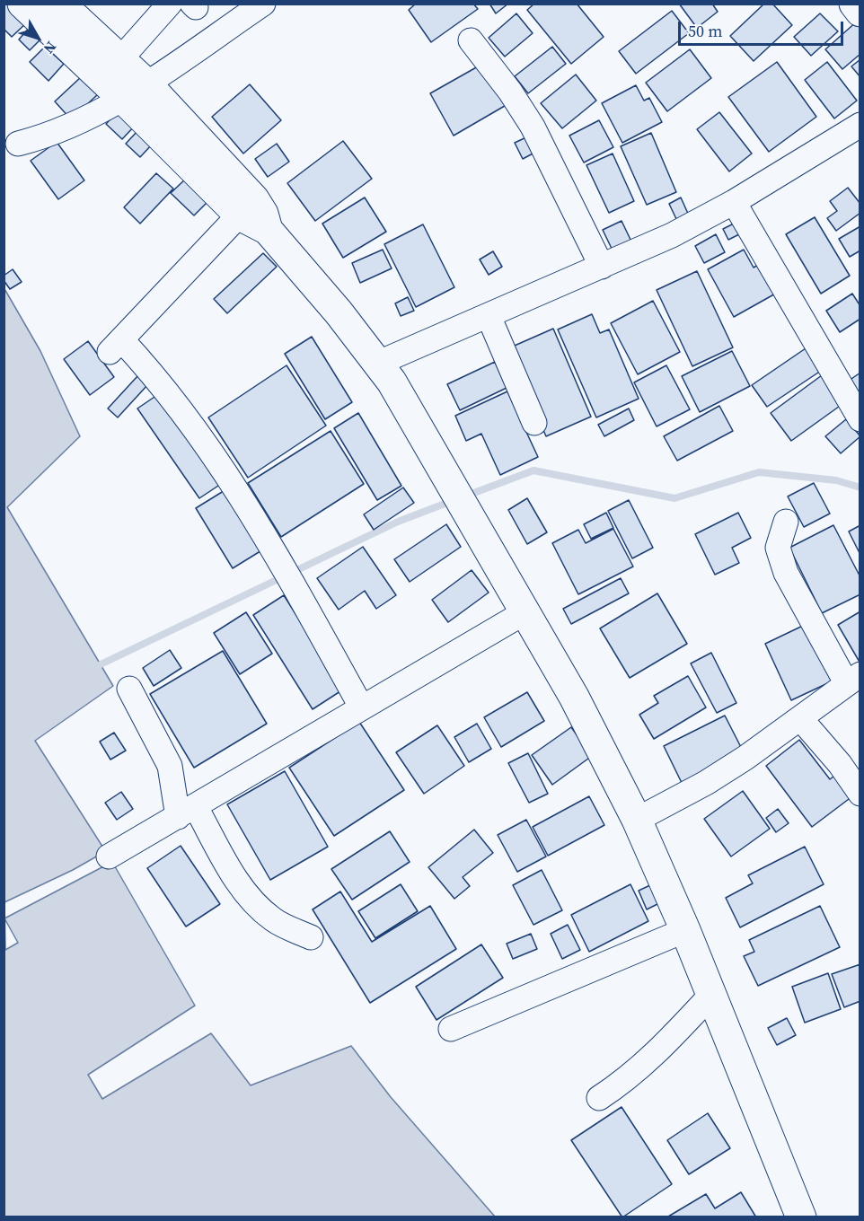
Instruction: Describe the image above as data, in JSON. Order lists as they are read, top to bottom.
{
  "scale_bar": "50 m",
  "north": "bottom right"
}
